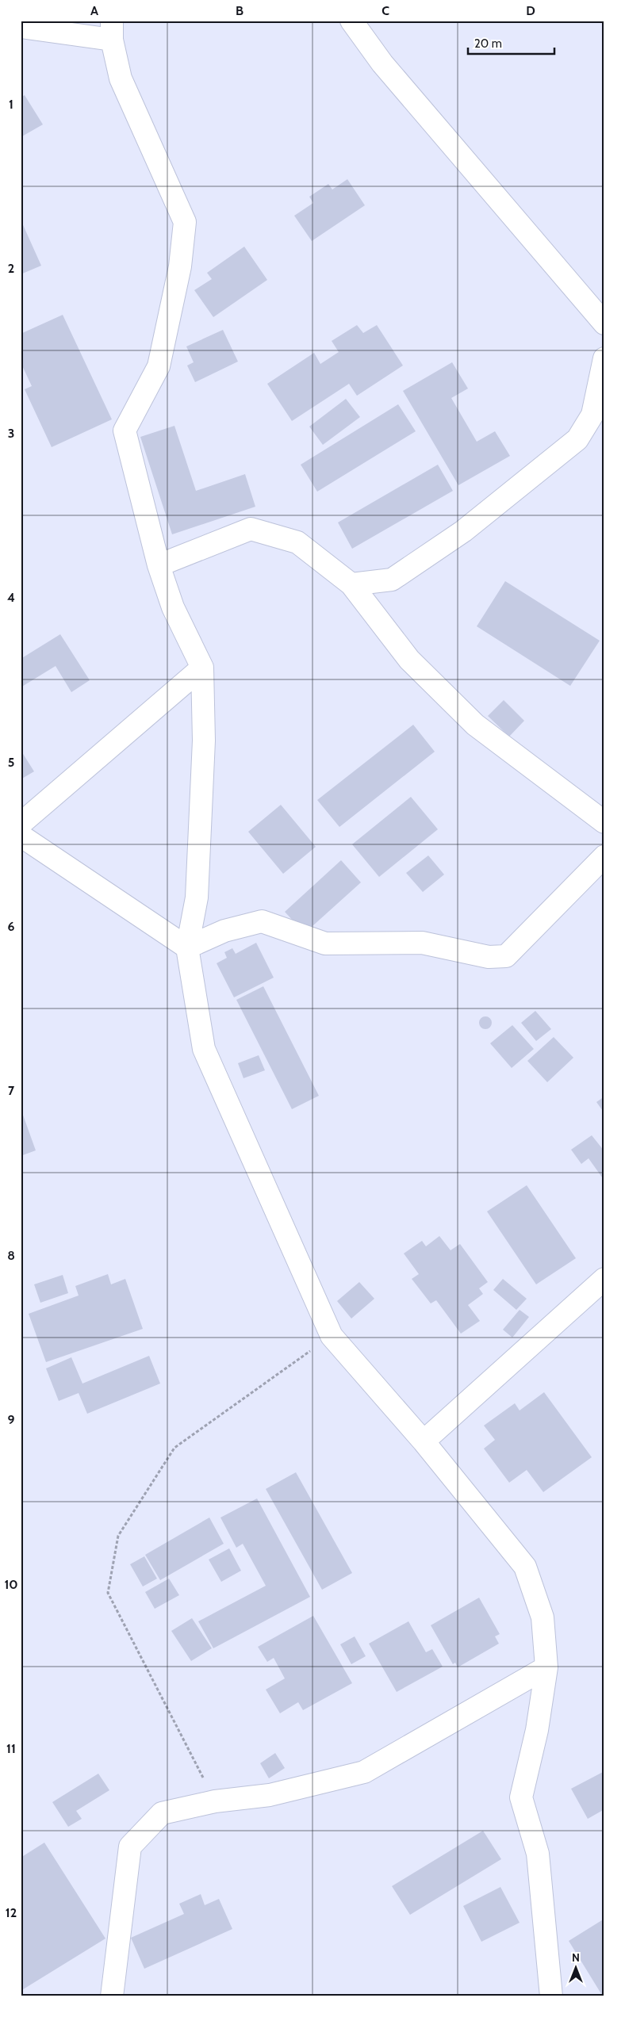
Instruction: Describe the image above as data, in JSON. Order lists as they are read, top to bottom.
{
  "scale_bar": "20 m",
  "north": "top",
  "grid": {
    "columns": [
      "A",
      "B",
      "C",
      "D"
    ],
    "rows": [
      "1",
      "2",
      "3",
      "4",
      "5",
      "6",
      "7",
      "8",
      "9",
      "10",
      "11",
      "12"
    ]
  }
}
